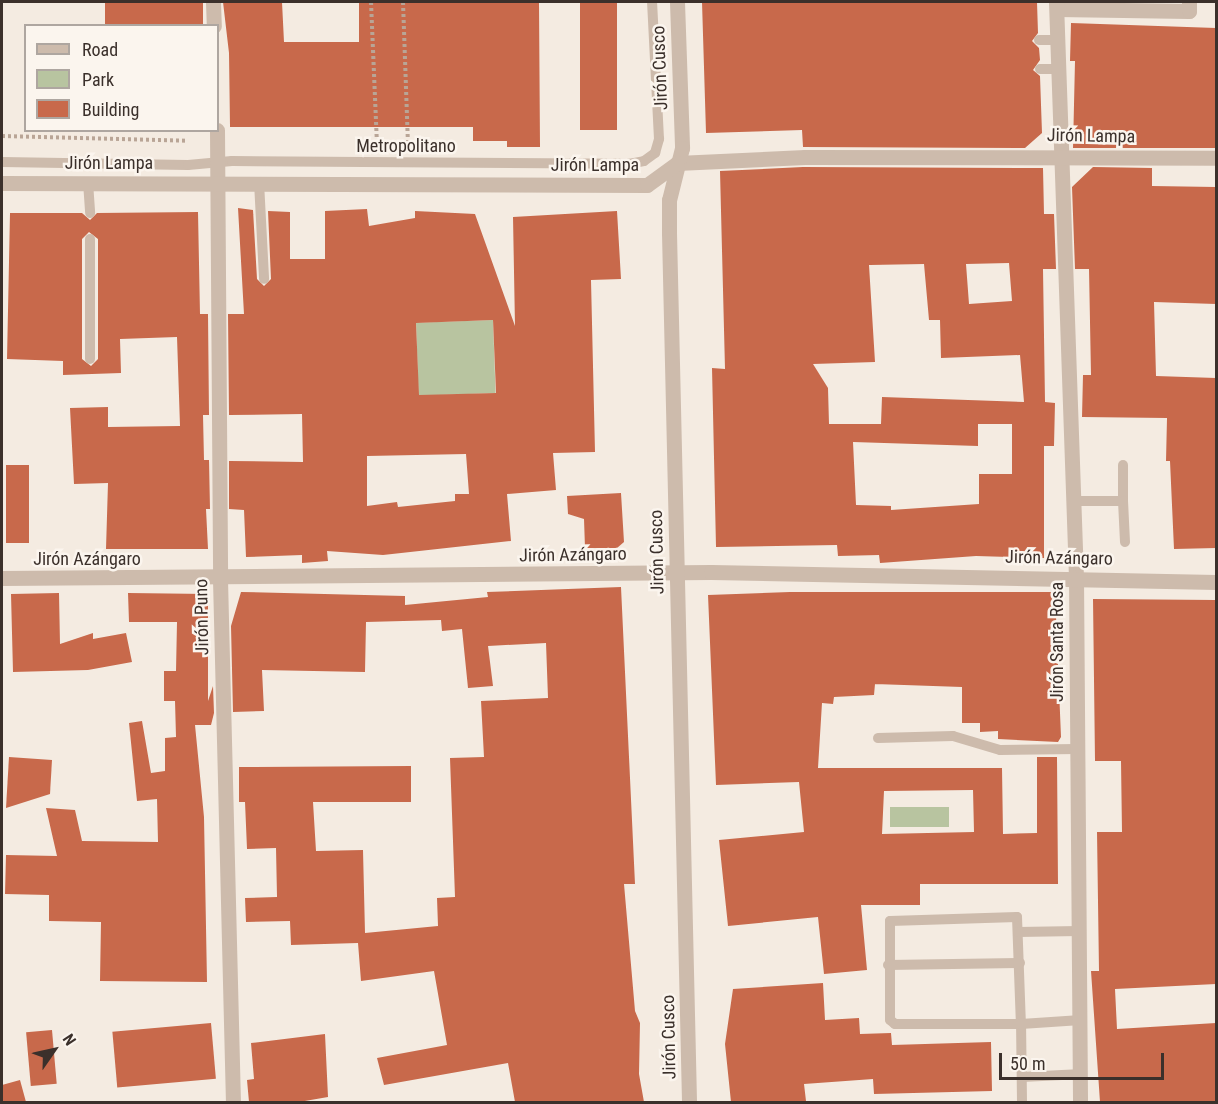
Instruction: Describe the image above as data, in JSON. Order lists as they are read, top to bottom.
{
  "streets": {
    "street": [
      "Jirón Cusco",
      "Jirón Lampa",
      "Jirón Azángaro",
      "Jirón Puno",
      "Jirón Santa Rosa"
    ],
    "lane": ["Metropolitano"]
  },
  "crossings": [
    ["Jirón Cusco", "Jirón Lampa"],
    ["Jirón Cusco", "Jirón Azángaro"],
    ["Jirón Lampa", "Jirón Puno"],
    ["Jirón Lampa", "Jirón Santa Rosa"],
    ["Metropolitano", "Jirón Puno"],
    ["Jirón Azángaro", "Jirón Puno"],
    ["Jirón Azángaro", "Jirón Santa Rosa"]
  ],
  "legend": ["Road", "Park", "Building"],
  "scale_bar": "50 m",
  "north": "top right"
}
